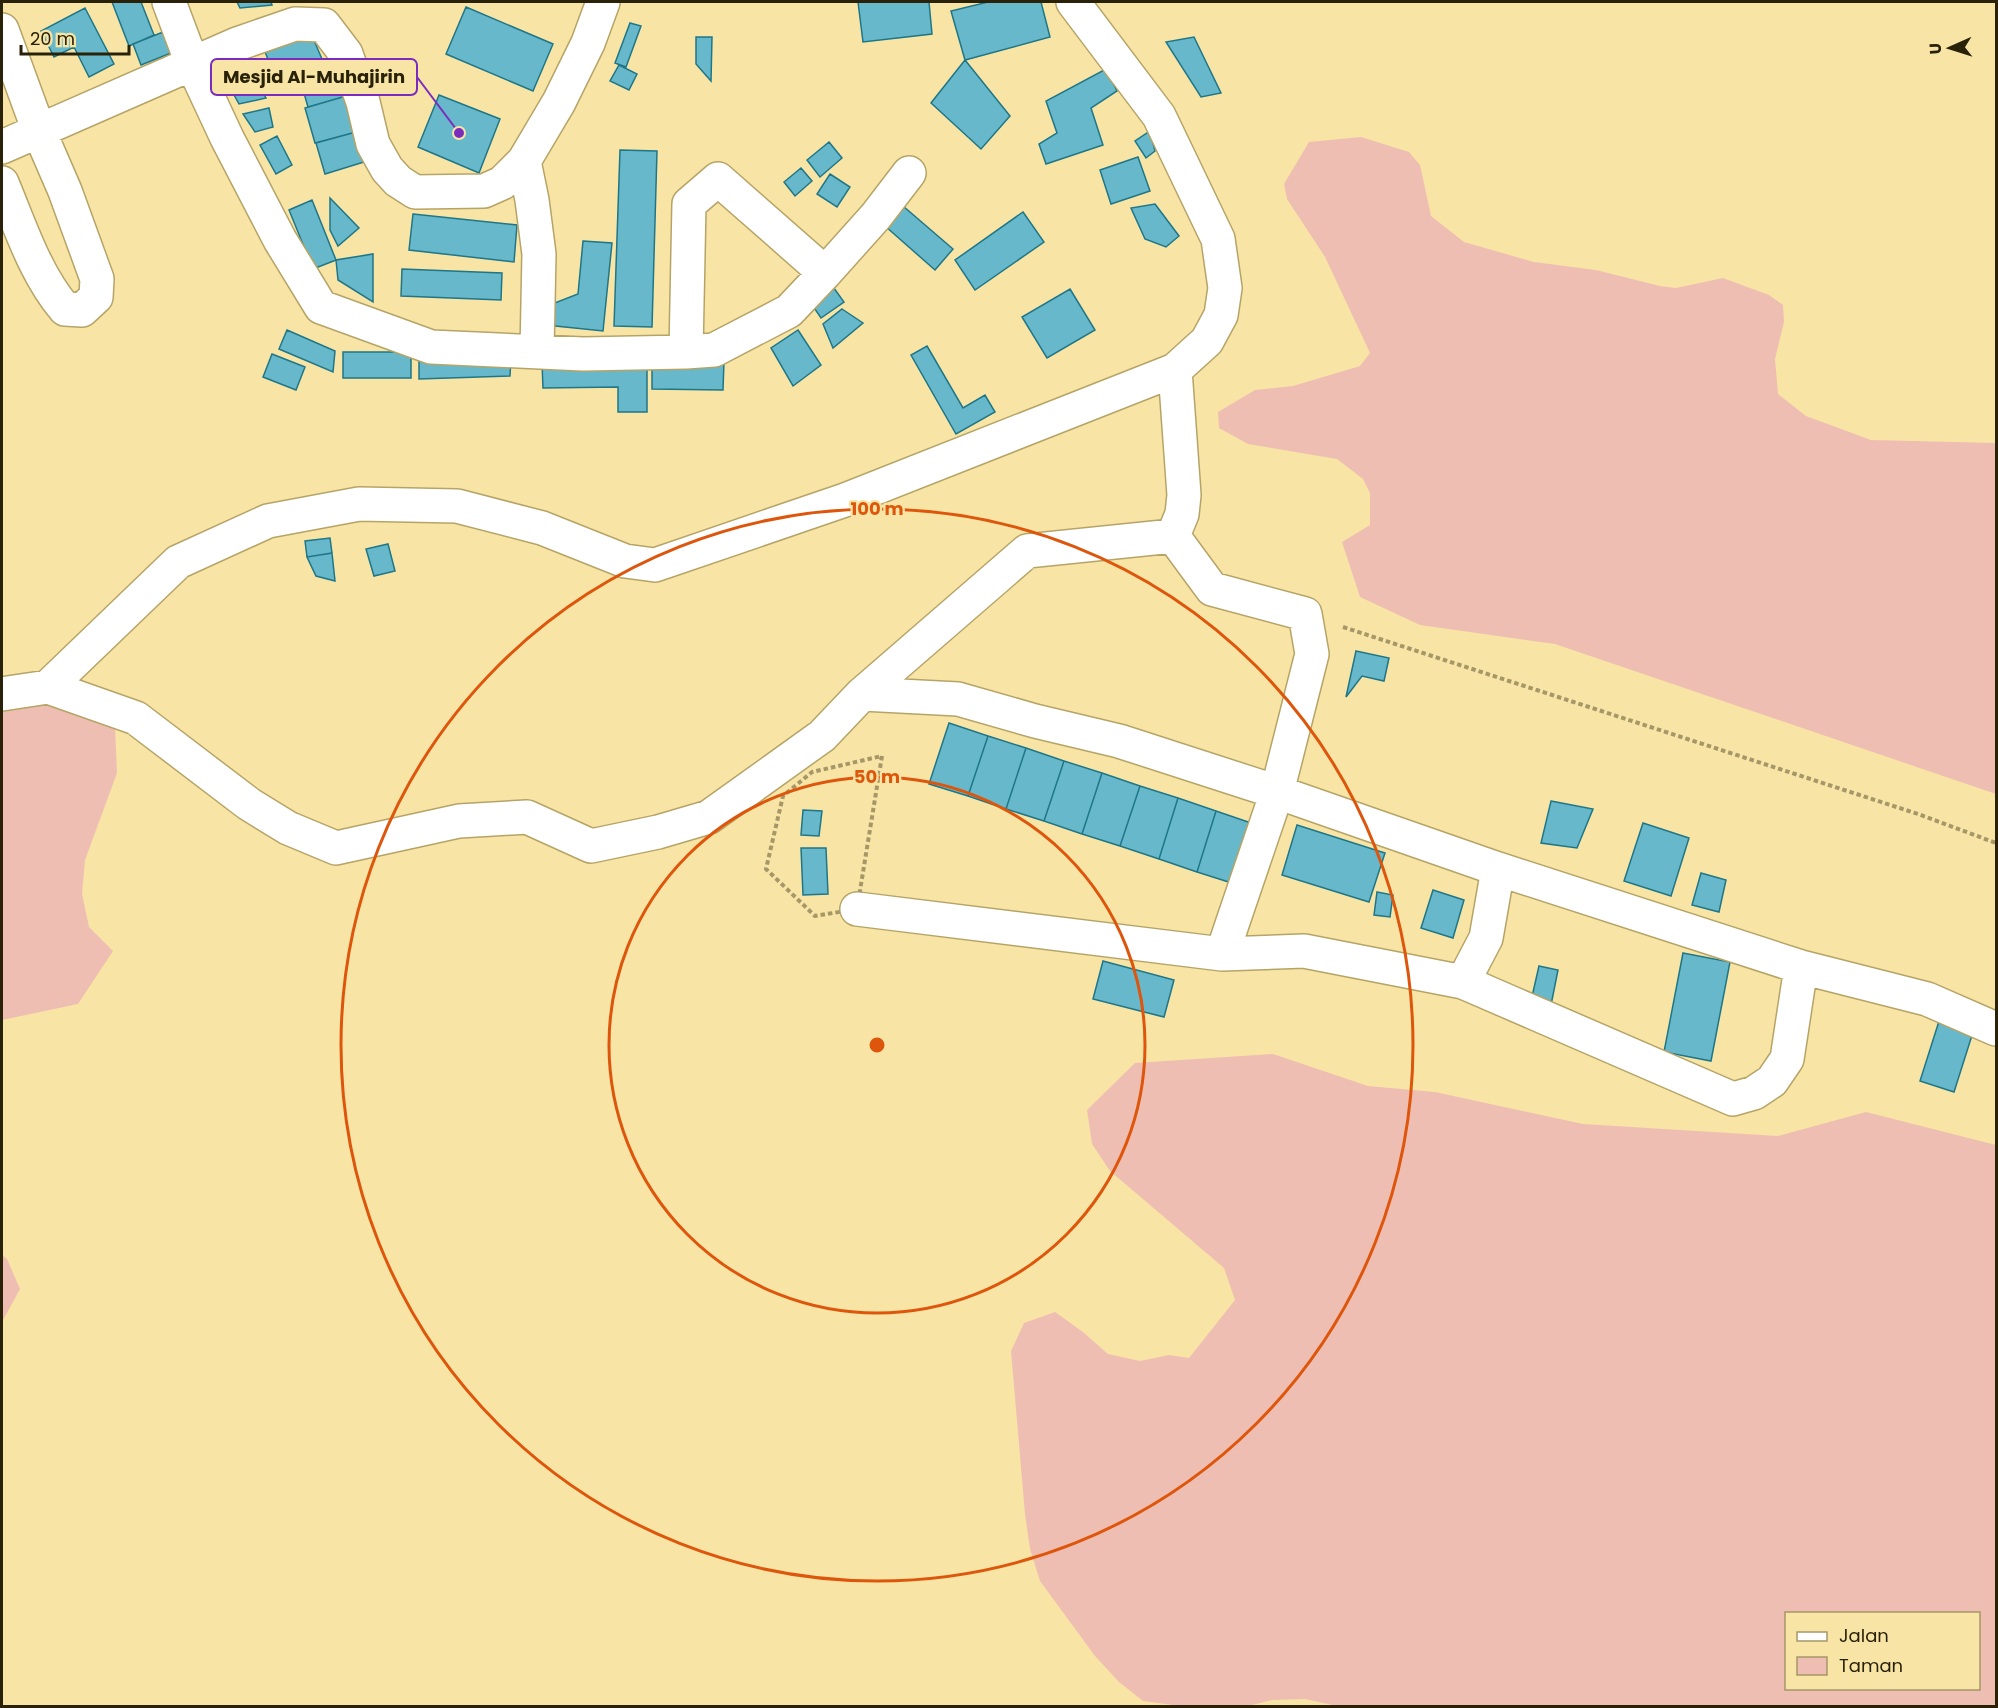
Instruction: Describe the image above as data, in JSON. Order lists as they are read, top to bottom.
{
  "places": ["Mesjid Al-Muhajirin"],
  "legend": ["Jalan", "Taman"],
  "scale_bar": "20 m",
  "north": "left",
  "rings": ["100 m", "50 m"]
}
